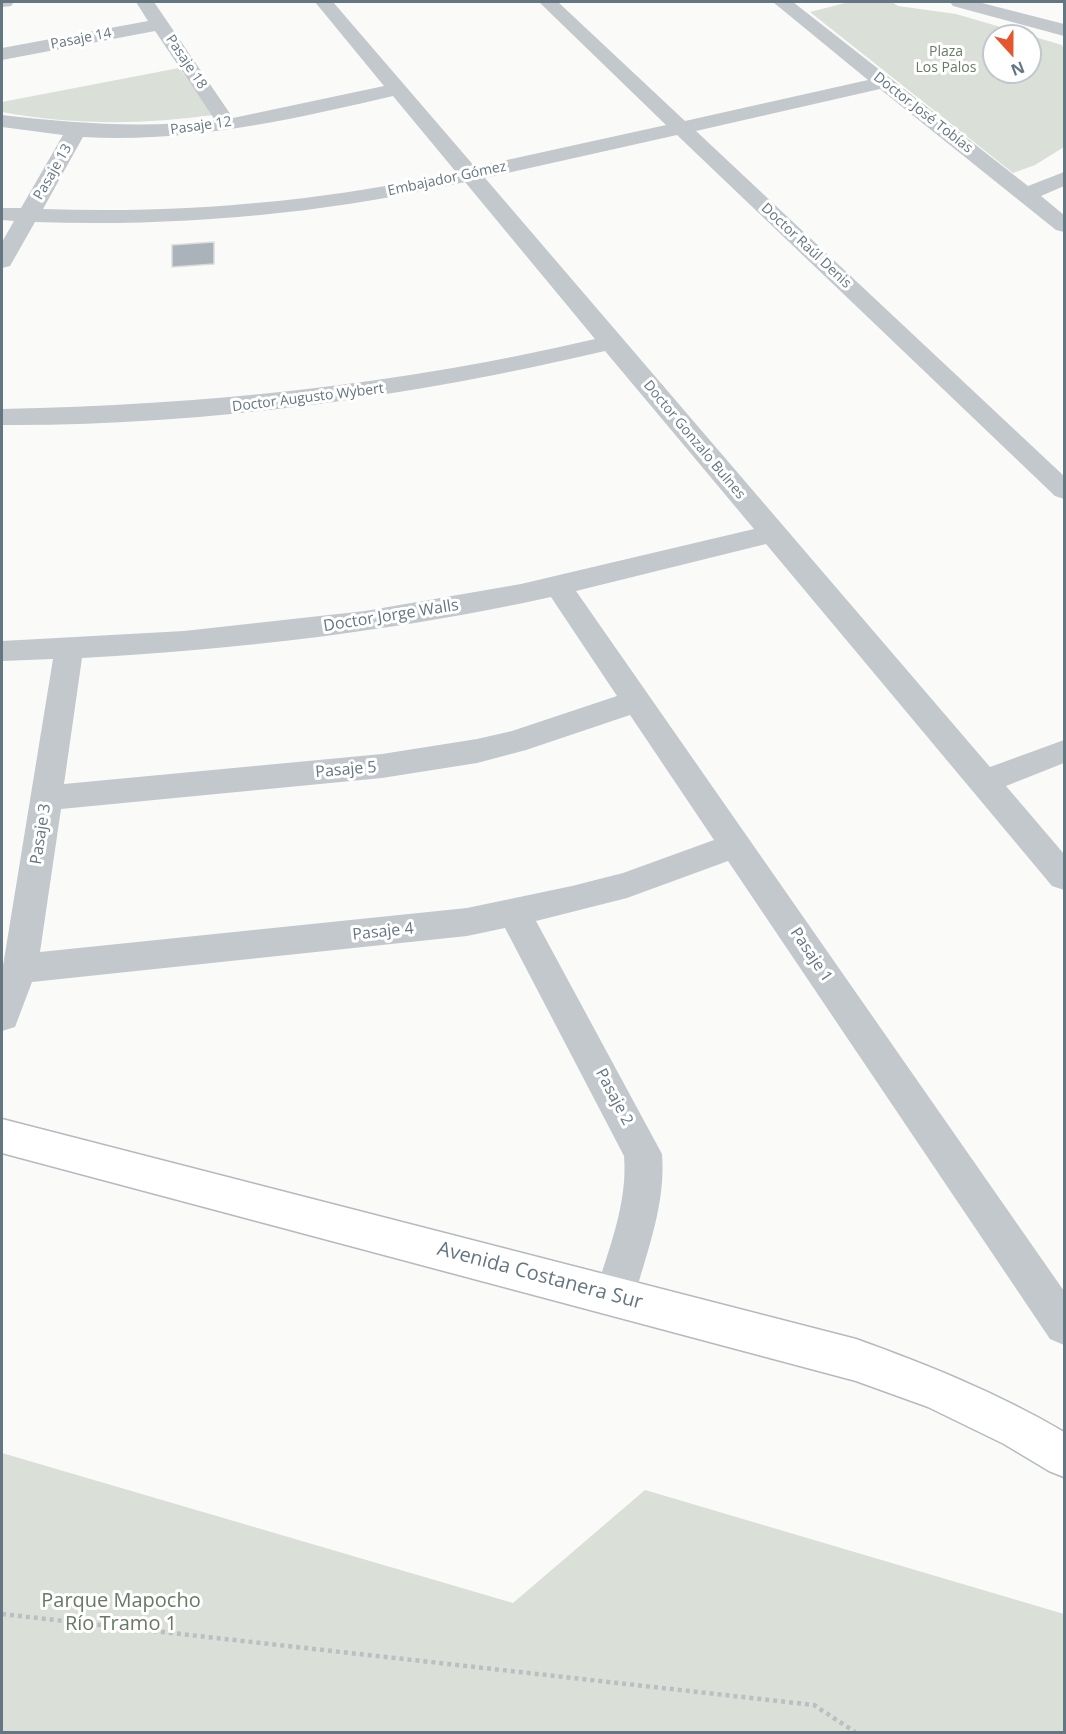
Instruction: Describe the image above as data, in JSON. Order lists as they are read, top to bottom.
{
  "streets": {
    "main road": ["Avenida Costanera Sur"],
    "street": [
      "Pasaje 14",
      "Pasaje 18",
      "Doctor José Tobías",
      "Pasaje 12",
      "Pasaje 13",
      "Embajador Gómez",
      "Doctor Raúl Denis",
      "Doctor Augusto Wybert",
      "Doctor Gonzalo Bulnes",
      "Doctor Jorge Walls",
      "Pasaje 5",
      "Pasaje 3",
      "Pasaje 4",
      "Pasaje 1",
      "Pasaje 2"
    ]
  },
  "crossings": [
    ["Pasaje 14", "Pasaje 18"],
    ["Pasaje 18", "Pasaje 12"],
    ["Doctor José Tobías", "Embajador Gómez"],
    ["Pasaje 12", "Pasaje 13"],
    ["Pasaje 12", "Doctor Gonzalo Bulnes"],
    ["Pasaje 13", "Embajador Gómez"],
    ["Embajador Gómez", "Doctor Raúl Denis"],
    ["Embajador Gómez", "Doctor Gonzalo Bulnes"],
    ["Doctor Augusto Wybert", "Doctor Gonzalo Bulnes"],
    ["Doctor Gonzalo Bulnes", "Doctor Jorge Walls"],
    ["Doctor Jorge Walls", "Pasaje 3"],
    ["Doctor Jorge Walls", "Pasaje 1"],
    ["Pasaje 5", "Pasaje 3"],
    ["Pasaje 5", "Pasaje 1"],
    ["Pasaje 3", "Pasaje 4"],
    ["Pasaje 4", "Pasaje 1"],
    ["Pasaje 4", "Pasaje 2"],
    ["Pasaje 2", "Avenida Costanera Sur"]
  ],
  "parks": ["Plaza Los Palos", "Parque Mapocho Río Tramo 1"],
  "north": "bottom"
}
